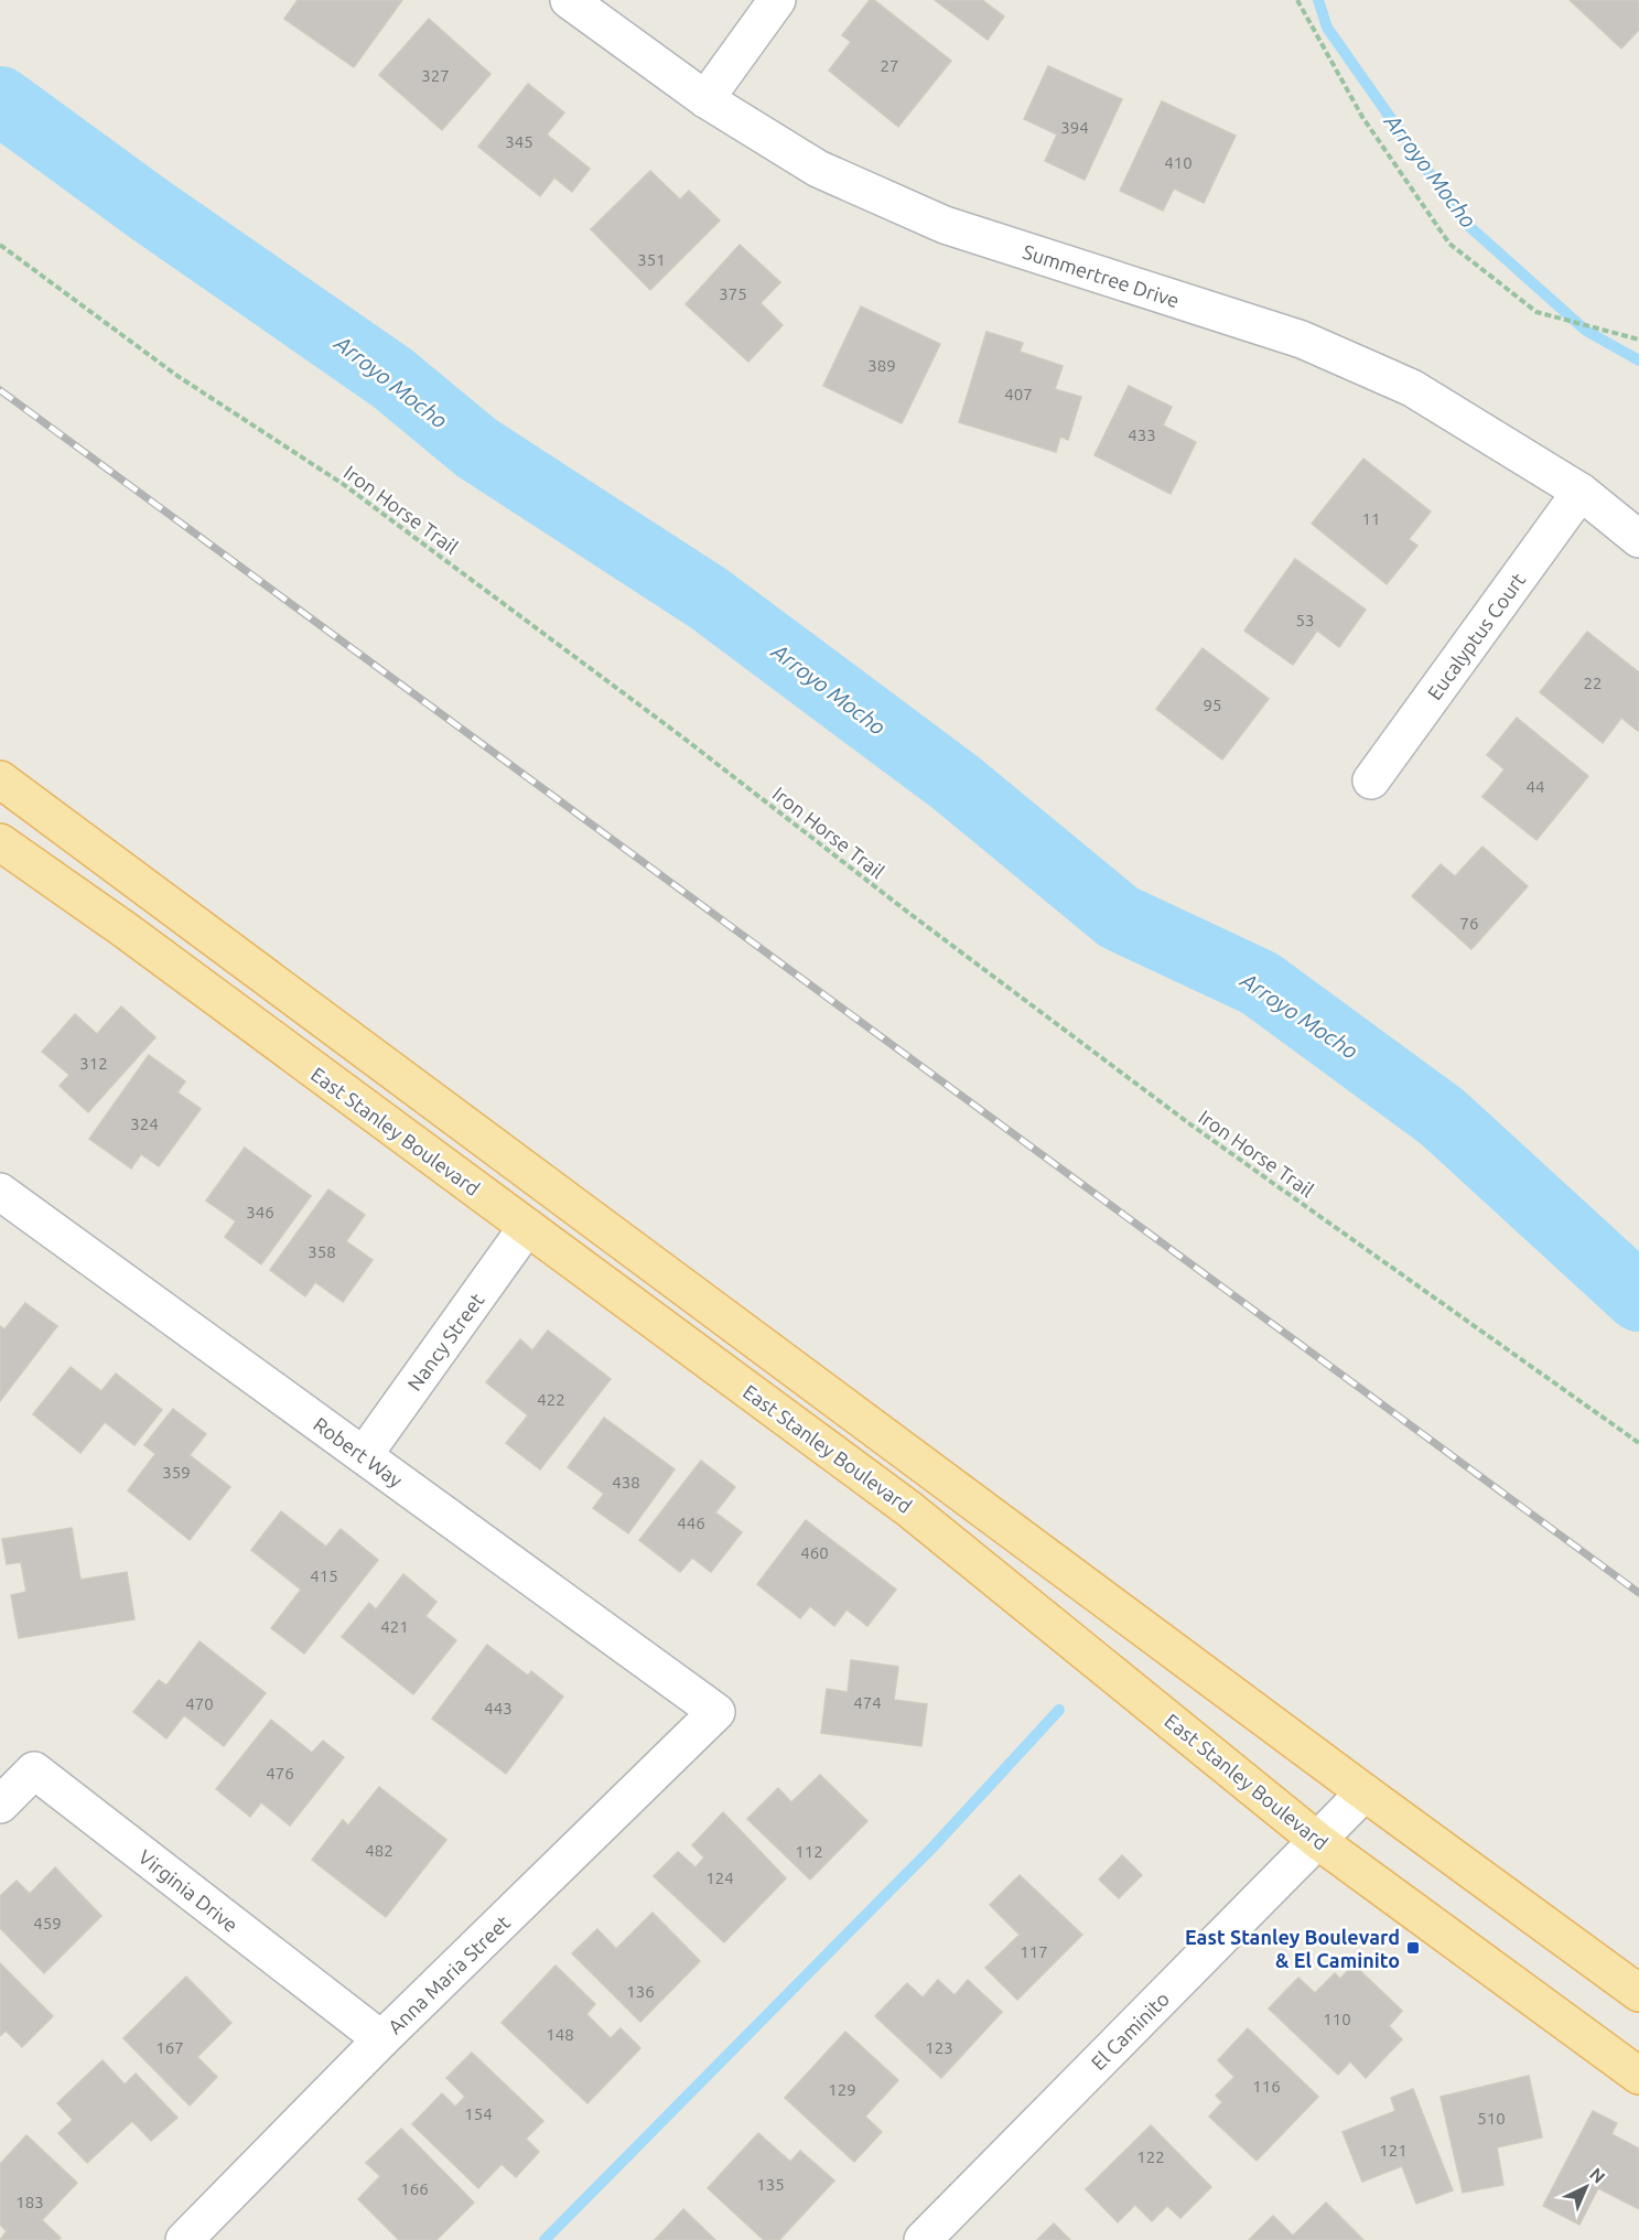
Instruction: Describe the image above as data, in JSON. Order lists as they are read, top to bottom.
{
  "streets": {
    "main road": ["East Stanley Boulevard"],
    "street": [
      "Summertree Drive",
      "Eucalyptus Court",
      "Nancy Street",
      "Robert Way",
      "Virginia Drive",
      "Anna Maria Street",
      "El Caminito"
    ],
    "path": ["Iron Horse Trail"]
  },
  "crossings": [
    ["Summertree Drive", "Eucalyptus Court"],
    ["East Stanley Boulevard", "Nancy Street"],
    ["East Stanley Boulevard", "El Caminito"],
    ["Nancy Street", "Robert Way"],
    ["Robert Way", "Anna Maria Street"],
    ["Virginia Drive", "Anna Maria Street"]
  ],
  "water": ["Arroyo Mocho"],
  "places": {
    "transit": ["East Stanley Boulevard & El Caminito"]
  },
  "house_numbers": [
    "27",
    "327",
    "394",
    "345",
    "410",
    "351",
    "375",
    "389",
    "407",
    "433",
    "11",
    "53",
    "22",
    "95",
    "44",
    "76",
    "312",
    "324",
    "346",
    "358",
    "422",
    "359",
    "438",
    "446",
    "460",
    "415",
    "421",
    "474",
    "470",
    "443",
    "476",
    "482",
    "112",
    "124",
    "459",
    "117",
    "136",
    "110",
    "148",
    "167",
    "123",
    "116",
    "129",
    "154",
    "510",
    "121",
    "122",
    "135",
    "166",
    "183"
  ],
  "north": "top right"
}
